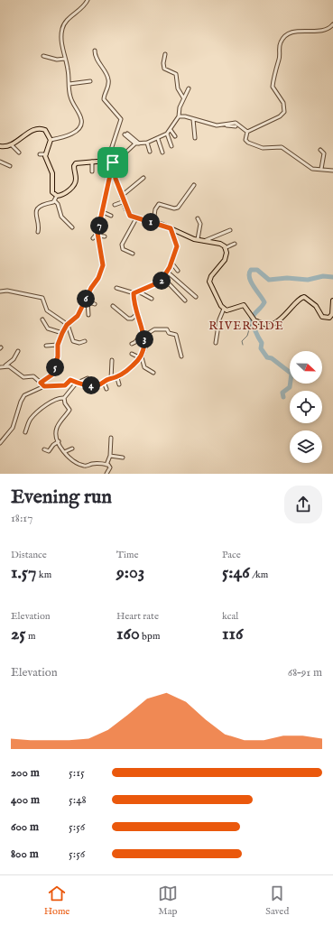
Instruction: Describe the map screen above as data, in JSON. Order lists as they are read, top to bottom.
{
  "districts": ["RIVERSIDE"],
  "north": "right",
  "page": {
    "pins": [
      "1",
      "7",
      "2",
      "6",
      "3",
      "5",
      "4"
    ],
    "heading": ["Evening run", "18:17"],
    "stats": [
      ["Distance", "1.57 km"],
      ["Time", "9:03"],
      ["Pace", "5:46 /km"],
      ["Elevation", "25 m"],
      ["Heart rate", "160 bpm"],
      ["kcal", "116"]
    ],
    "chart": ["Elevation", "68–91 m"],
    "list": [
      {
        "name": "200 m",
        "note": "5:15"
      },
      {
        "name": "400 m",
        "note": "5:48"
      },
      {
        "name": "600 m",
        "note": "5:56"
      },
      {
        "name": "800 m",
        "note": "5:56"
      }
    ],
    "tabs": ["Home", "Map", "Saved"]
  }
}
